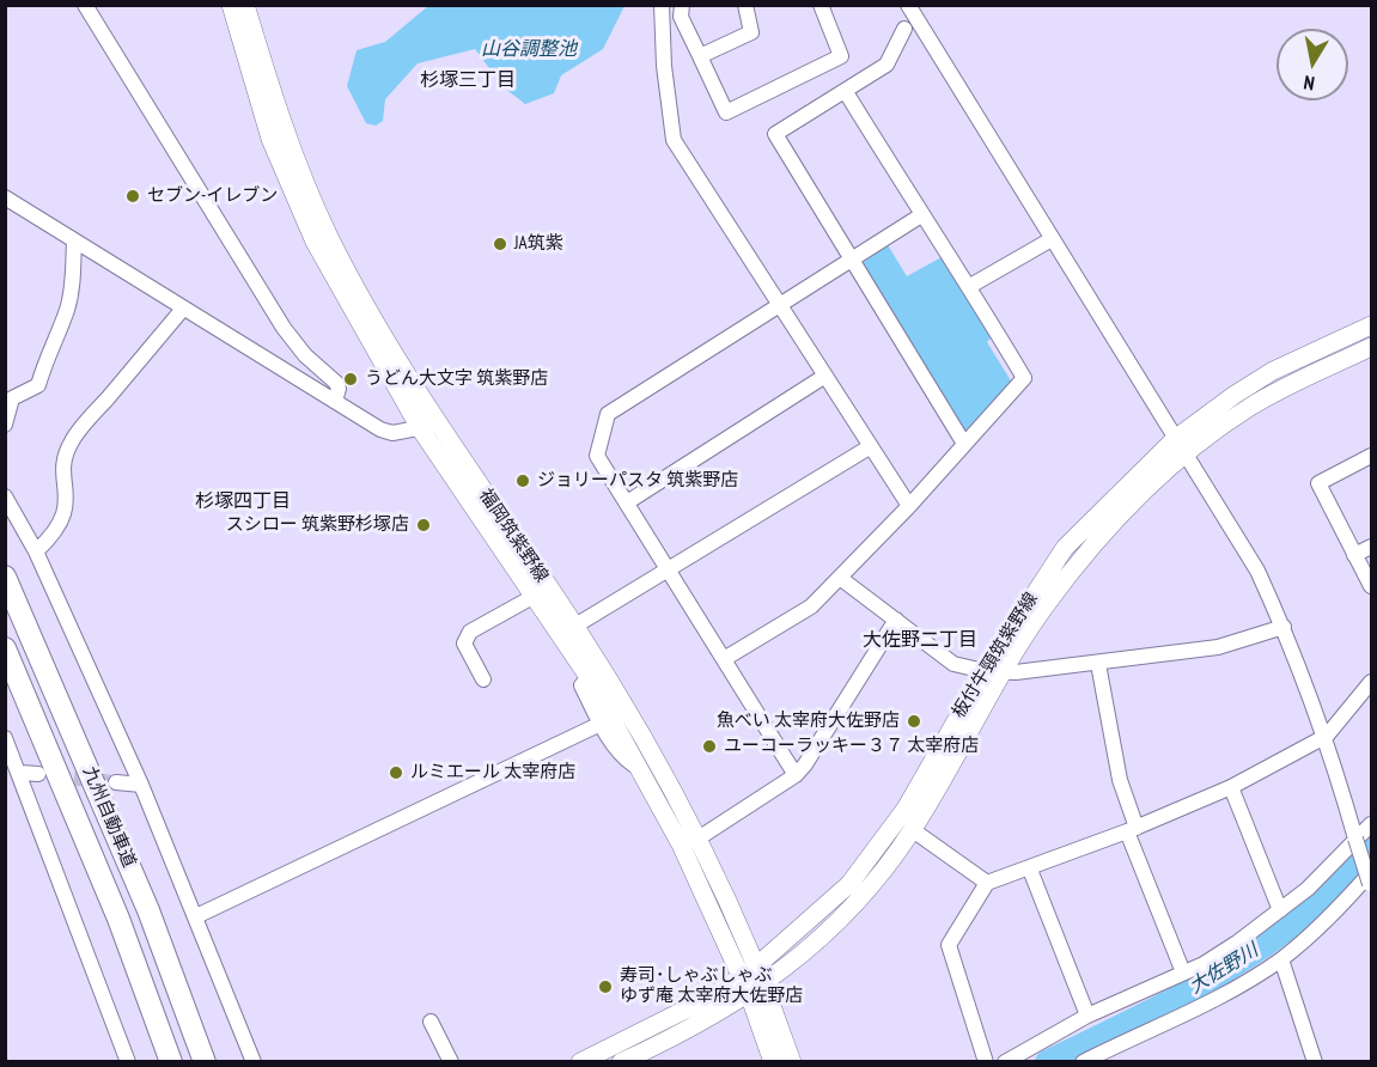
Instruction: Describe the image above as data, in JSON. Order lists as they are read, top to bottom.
{
  "streets": {
    "highway": ["九州自動車道"],
    "main road": ["福岡筑紫野線", "板付牛頸筑紫野線"]
  },
  "crossings": [
    ["福岡筑紫野線", "板付牛頸筑紫野線"]
  ],
  "districts": ["杉塚三丁目", "杉塚四丁目", "大佐野二丁目"],
  "water": ["山谷調整池", "大佐野川"],
  "places": [
    "セブン-イレブン",
    "JA筑紫",
    "うどん大文字 筑紫野店",
    "ジョリーパスタ 筑紫野店",
    "スシロー 筑紫野杉塚店",
    "魚べい 太宰府大佐野店",
    "ユーコーラッキー３７ 太宰府店",
    "ルミエール 太宰府店",
    "寿司･しゃぶしゃぶ ゆず庵 太宰府大佐野店"
  ],
  "north": "bottom"
}
